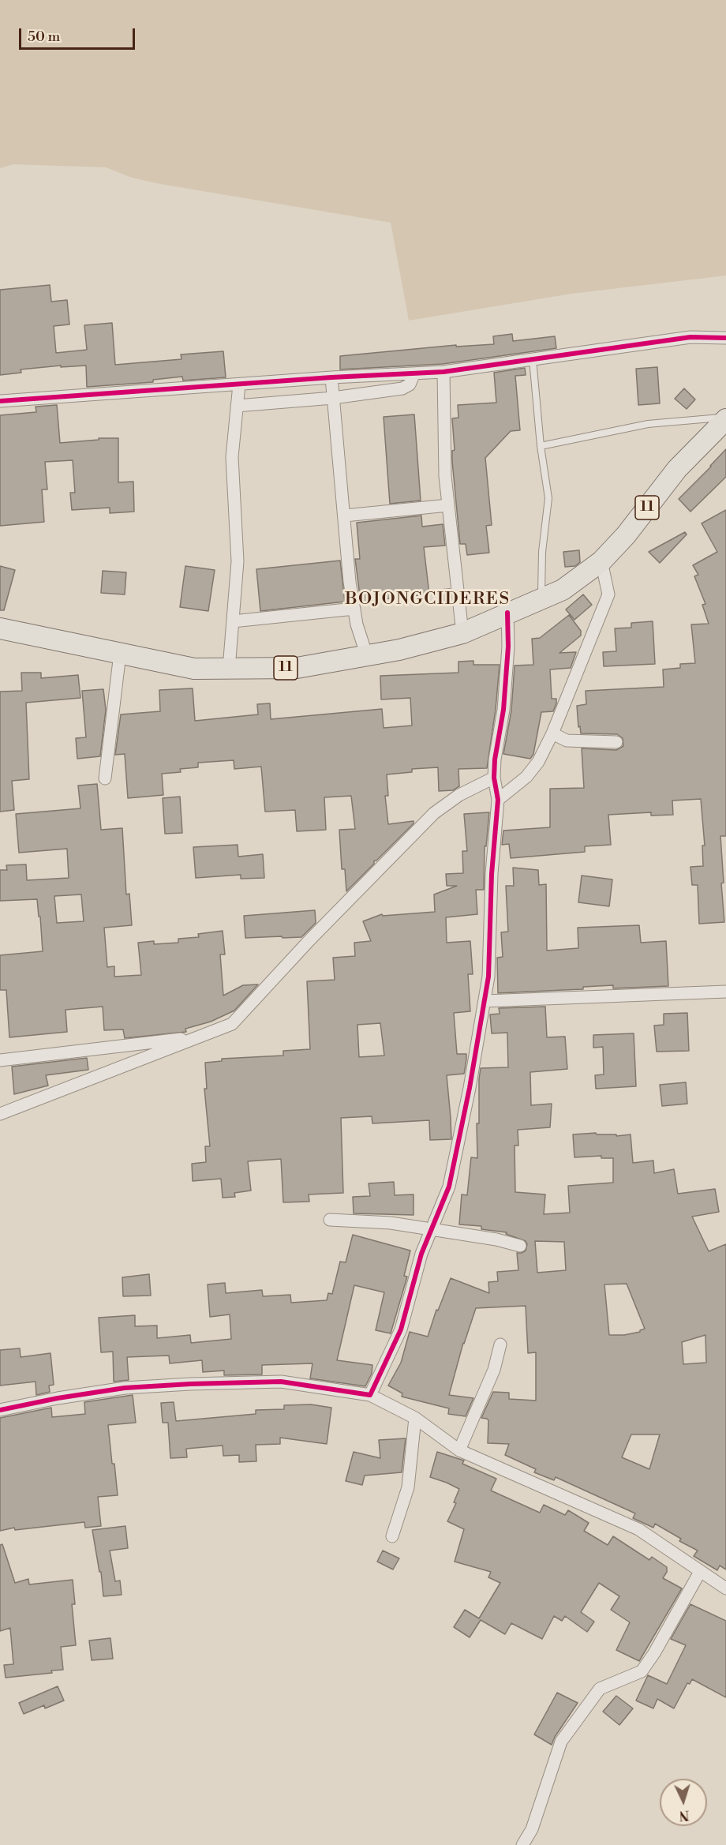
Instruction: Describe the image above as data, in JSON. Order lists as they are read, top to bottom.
{
  "streets": {
    "highway": ["11"]
  },
  "districts": ["BOJONGCIDERES"],
  "scale_bar": "50 m",
  "north": "bottom"
}
